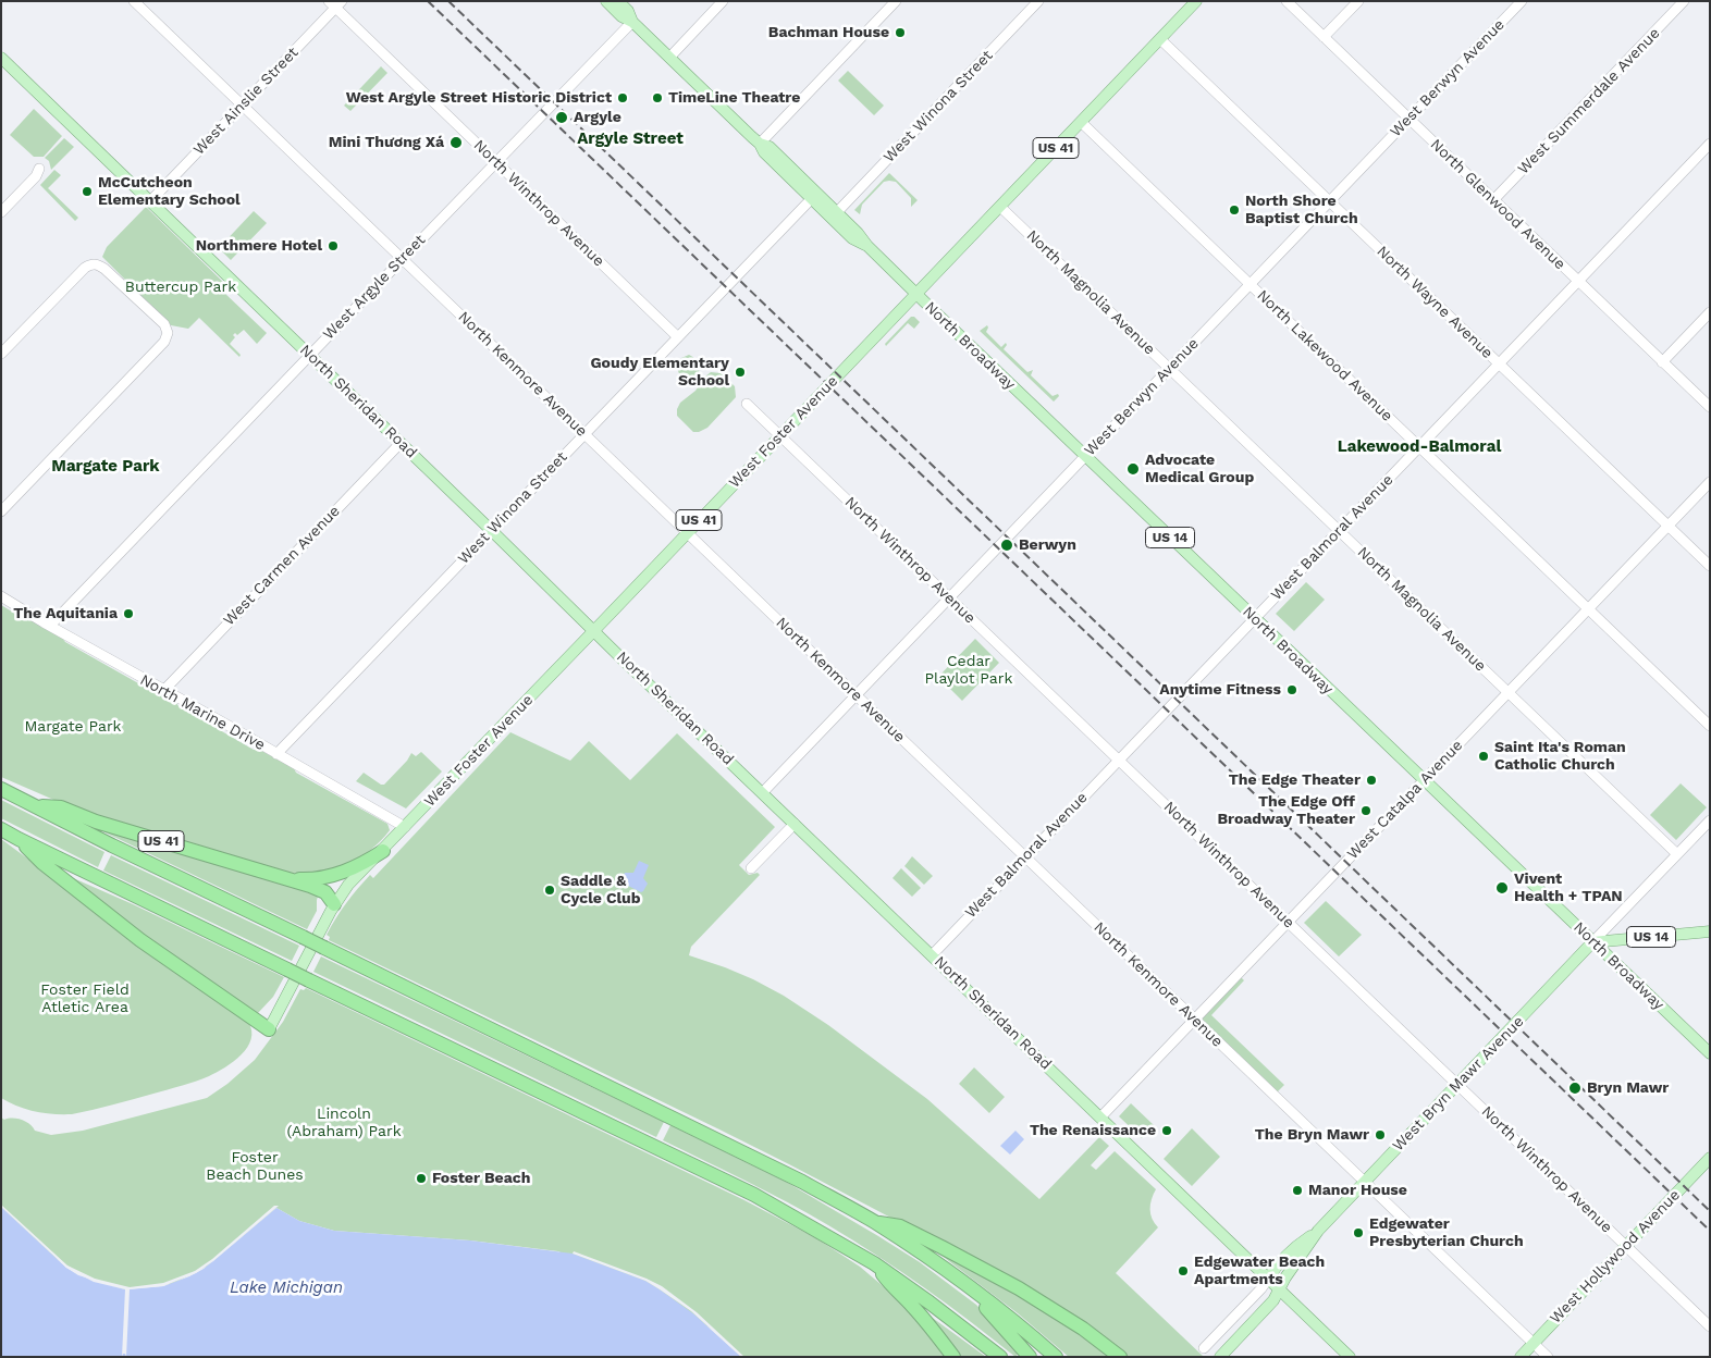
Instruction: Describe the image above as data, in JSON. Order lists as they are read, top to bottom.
{
  "streets": {
    "highway": ["US 41"],
    "main road": [
      "North Broadway",
      "North Sheridan Road",
      "West Foster Avenue",
      "US 14",
      "West Bryn Mawr Avenue",
      "West Hollywood Avenue"
    ],
    "street": [
      "West Berwyn Avenue",
      "West Ainslie Street",
      "West Summerdale Avenue",
      "West Winona Street",
      "North Winthrop Avenue",
      "North Glenwood Avenue",
      "West Argyle Street",
      "North Magnolia Avenue",
      "North Wayne Avenue",
      "North Lakewood Avenue",
      "North Kenmore Avenue",
      "West Balmoral Avenue",
      "West Carmen Avenue",
      "North Marine Drive",
      "West Catalpa Avenue"
    ]
  },
  "crossings": [
    ["West Berwyn Avenue", "North Winthrop Avenue"],
    ["West Berwyn Avenue", "North Glenwood Avenue"],
    ["West Berwyn Avenue", "North Magnolia Avenue"],
    ["West Berwyn Avenue", "North Wayne Avenue"],
    ["West Berwyn Avenue", "North Broadway"],
    ["West Berwyn Avenue", "North Lakewood Avenue"],
    ["West Berwyn Avenue", "North Kenmore Avenue"],
    ["West Berwyn Avenue", "North Sheridan Road"],
    ["West Ainslie Street", "North Winthrop Avenue"],
    ["West Ainslie Street", "North Kenmore Avenue"],
    ["West Ainslie Street", "North Sheridan Road"],
    ["West Summerdale Avenue", "North Glenwood Avenue"],
    ["West Winona Street", "North Winthrop Avenue"],
    ["West Winona Street", "North Broadway"],
    ["West Winona Street", "North Kenmore Avenue"],
    ["West Winona Street", "North Sheridan Road"],
    ["West Winona Street", "North Marine Drive"],
    ["US 41", "West Foster Avenue"],
    ["North Winthrop Avenue", "West Argyle Street"],
    ["North Winthrop Avenue", "West Foster Avenue"],
    ["North Winthrop Avenue", "West Balmoral Avenue"],
    ["North Winthrop Avenue", "West Catalpa Avenue"],
    ["North Winthrop Avenue", "West Bryn Mawr Avenue"],
    ["North Winthrop Avenue", "West Hollywood Avenue"],
    ["North Glenwood Avenue", "West Balmoral Avenue"],
    ["West Argyle Street", "North Broadway"],
    ["West Argyle Street", "North Kenmore Avenue"],
    ["West Argyle Street", "North Sheridan Road"],
    ["West Argyle Street", "North Marine Drive"],
    ["North Magnolia Avenue", "West Foster Avenue"],
    ["North Magnolia Avenue", "West Balmoral Avenue"],
    ["North Magnolia Avenue", "West Catalpa Avenue"],
    ["North Magnolia Avenue", "West Bryn Mawr Avenue"],
    ["North Wayne Avenue", "West Foster Avenue"],
    ["North Wayne Avenue", "West Balmoral Avenue"],
    ["North Wayne Avenue", "West Catalpa Avenue"],
    ["North Broadway", "West Foster Avenue"],
    ["North Broadway", "US 14"],
    ["North Broadway", "West Balmoral Avenue"],
    ["North Broadway", "West Catalpa Avenue"],
    ["North Broadway", "West Bryn Mawr Avenue"],
    ["North Lakewood Avenue", "West Foster Avenue"],
    ["North Lakewood Avenue", "West Balmoral Avenue"],
    ["North Lakewood Avenue", "West Catalpa Avenue"],
    ["North Kenmore Avenue", "West Foster Avenue"],
    ["North Kenmore Avenue", "West Balmoral Avenue"],
    ["North Kenmore Avenue", "West Catalpa Avenue"],
    ["North Kenmore Avenue", "West Bryn Mawr Avenue"],
    ["North Kenmore Avenue", "West Hollywood Avenue"],
    ["North Sheridan Road", "West Foster Avenue"],
    ["North Sheridan Road", "West Balmoral Avenue"],
    ["North Sheridan Road", "West Carmen Avenue"],
    ["North Sheridan Road", "West Catalpa Avenue"],
    ["North Sheridan Road", "West Bryn Mawr Avenue"],
    ["West Foster Avenue", "North Marine Drive"],
    ["US 14", "West Bryn Mawr Avenue"],
    ["West Carmen Avenue", "North Marine Drive"]
  ],
  "districts": ["Argyle Street", "Lakewood-Balmoral", "Margate Park"],
  "water": ["Lake Michigan"],
  "parks": [
    "Buttercup Park",
    "Cedar Playlot Park",
    "Margate Park",
    "Foster Field Atletic Area",
    "Lincoln (Abraham) Park",
    "Foster Beach Dunes"
  ],
  "places": [
    "Bachman House",
    "West Argyle Street Historic District",
    "TimeLine Theatre",
    "Argyle",
    "Mini Thương Xá",
    "McCutcheon Elementary School",
    "North Shore Baptist Church",
    "Northmere Hotel",
    "Goudy Elementary School",
    "Advocate Medical Group",
    "Berwyn",
    "The Aquitania",
    "Anytime Fitness",
    "Saint Ita's Roman Catholic Church",
    "The Edge Theater",
    "The Edge Off Broadway Theater",
    "Vivent Health + TPAN",
    "Saddle & Cycle Club",
    "Bryn Mawr",
    "The Renaissance",
    "The Bryn Mawr",
    "Foster Beach",
    "Manor House",
    "Edgewater Presbyterian Church",
    "Edgewater Beach Apartments"
  ]
}
